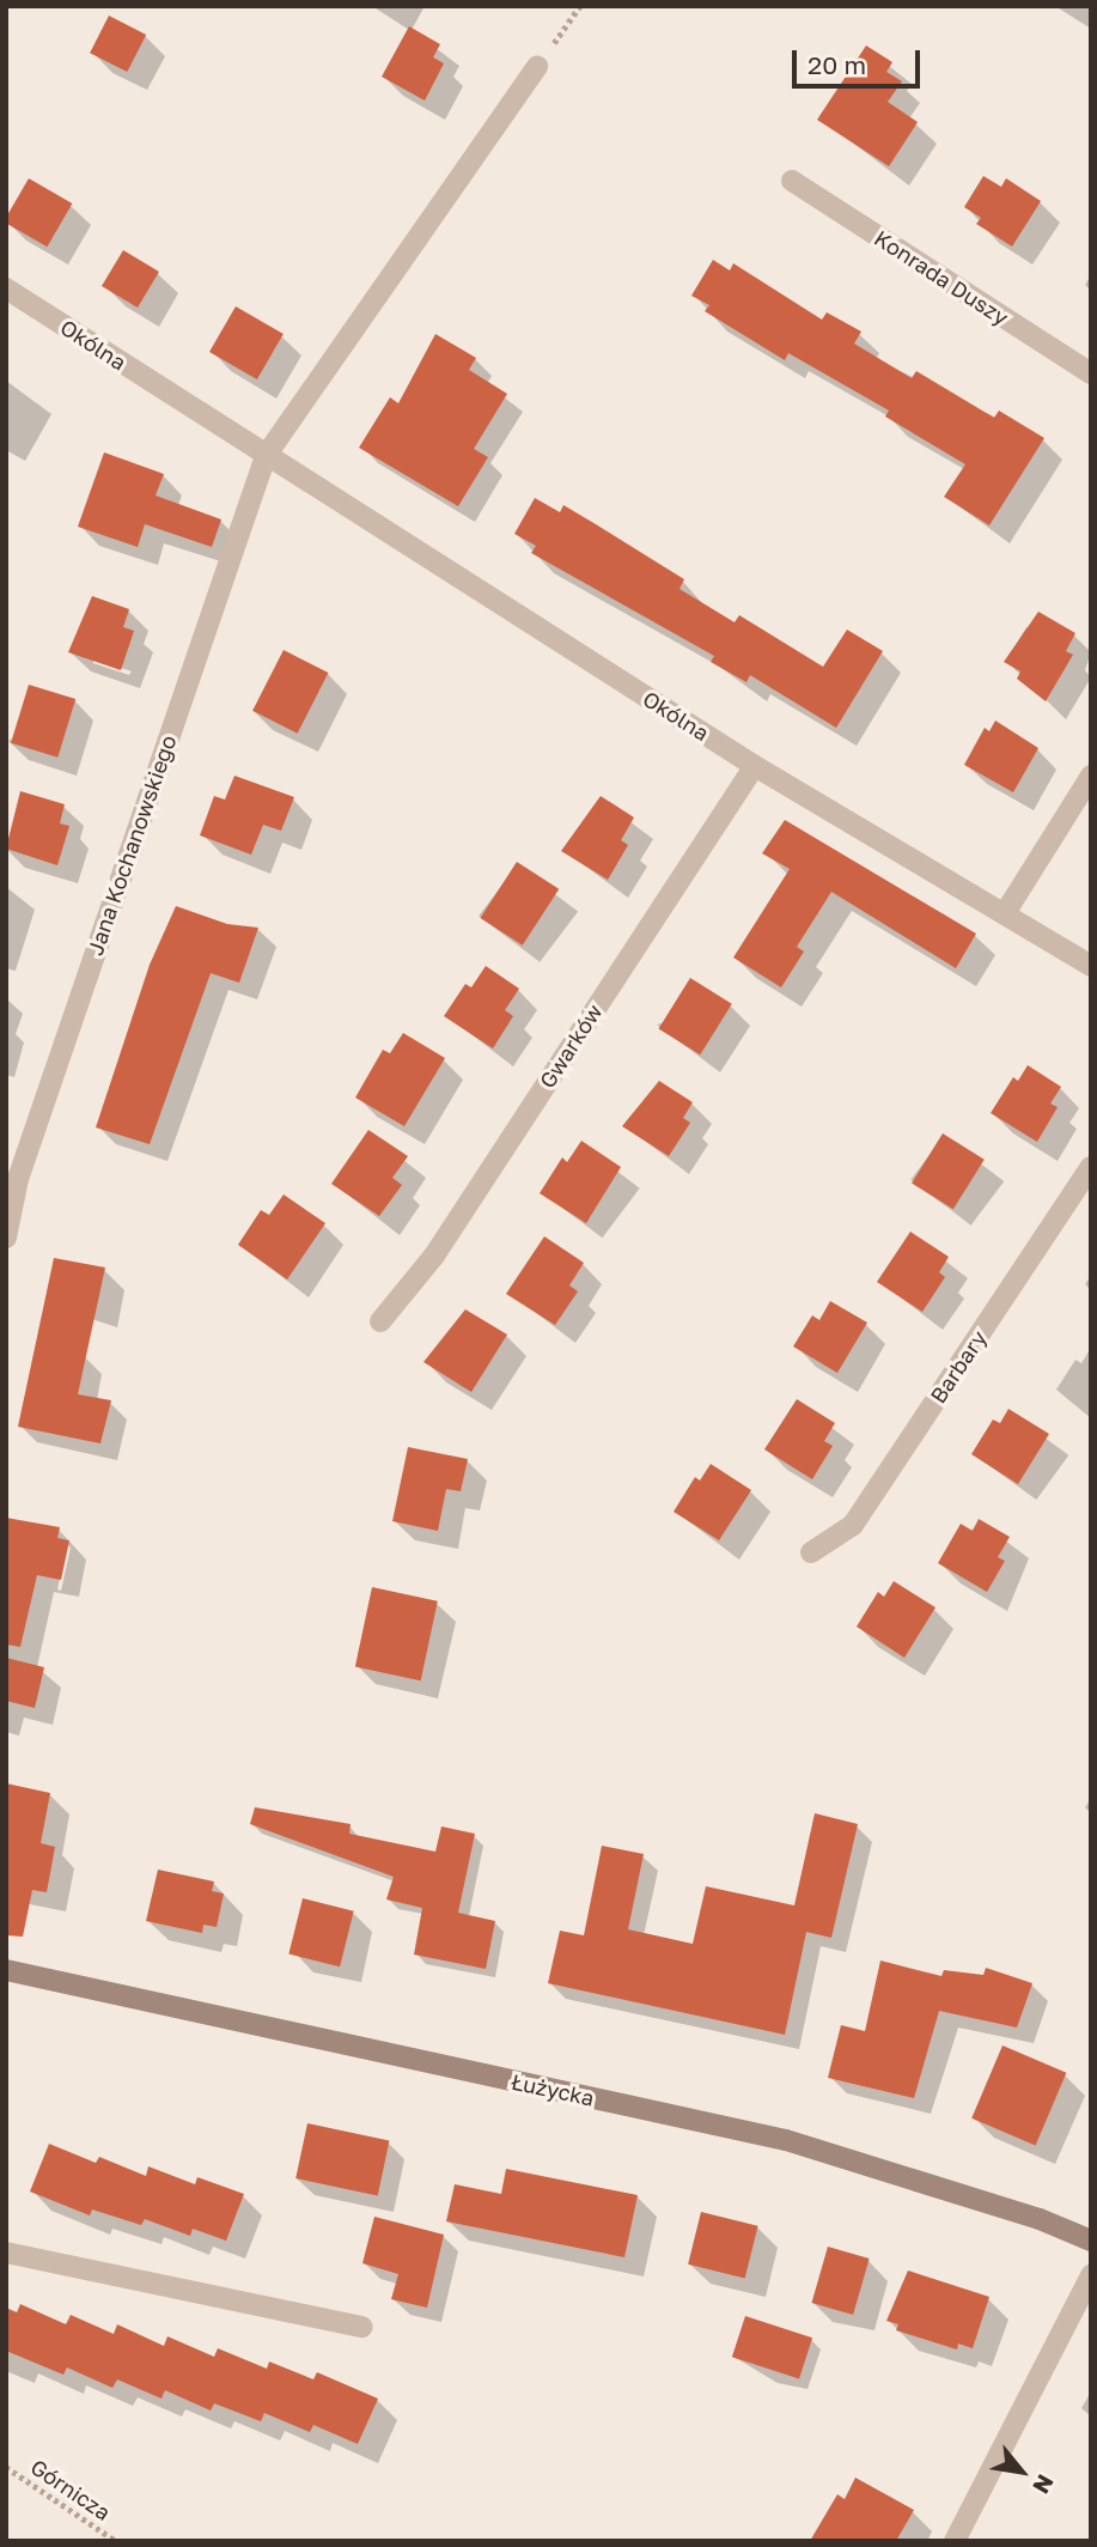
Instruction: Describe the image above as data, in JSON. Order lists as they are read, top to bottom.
{
  "streets": {
    "main road": ["Łużycka"],
    "street": [
      "Konrada Duszy",
      "Okólna",
      "Jana Kochanowskiego",
      "Gwarków",
      "Barbary"
    ],
    "path": ["Górnicza"]
  },
  "crossings": [
    ["Okólna", "Jana Kochanowskiego"],
    ["Okólna", "Gwarków"]
  ],
  "scale_bar": "20 m",
  "north": "bottom right"
}
